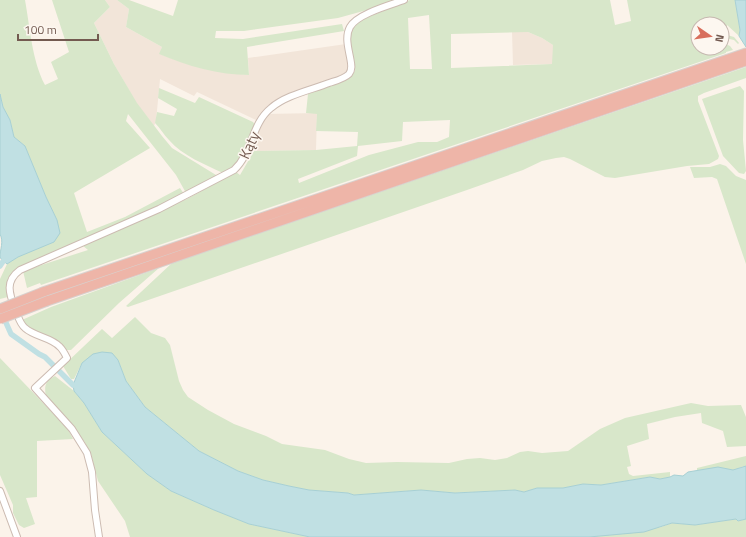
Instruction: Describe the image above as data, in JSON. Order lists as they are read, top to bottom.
{
  "streets": {
    "street": ["Kąty"]
  },
  "scale_bar": "100 m",
  "north": "right"
}
